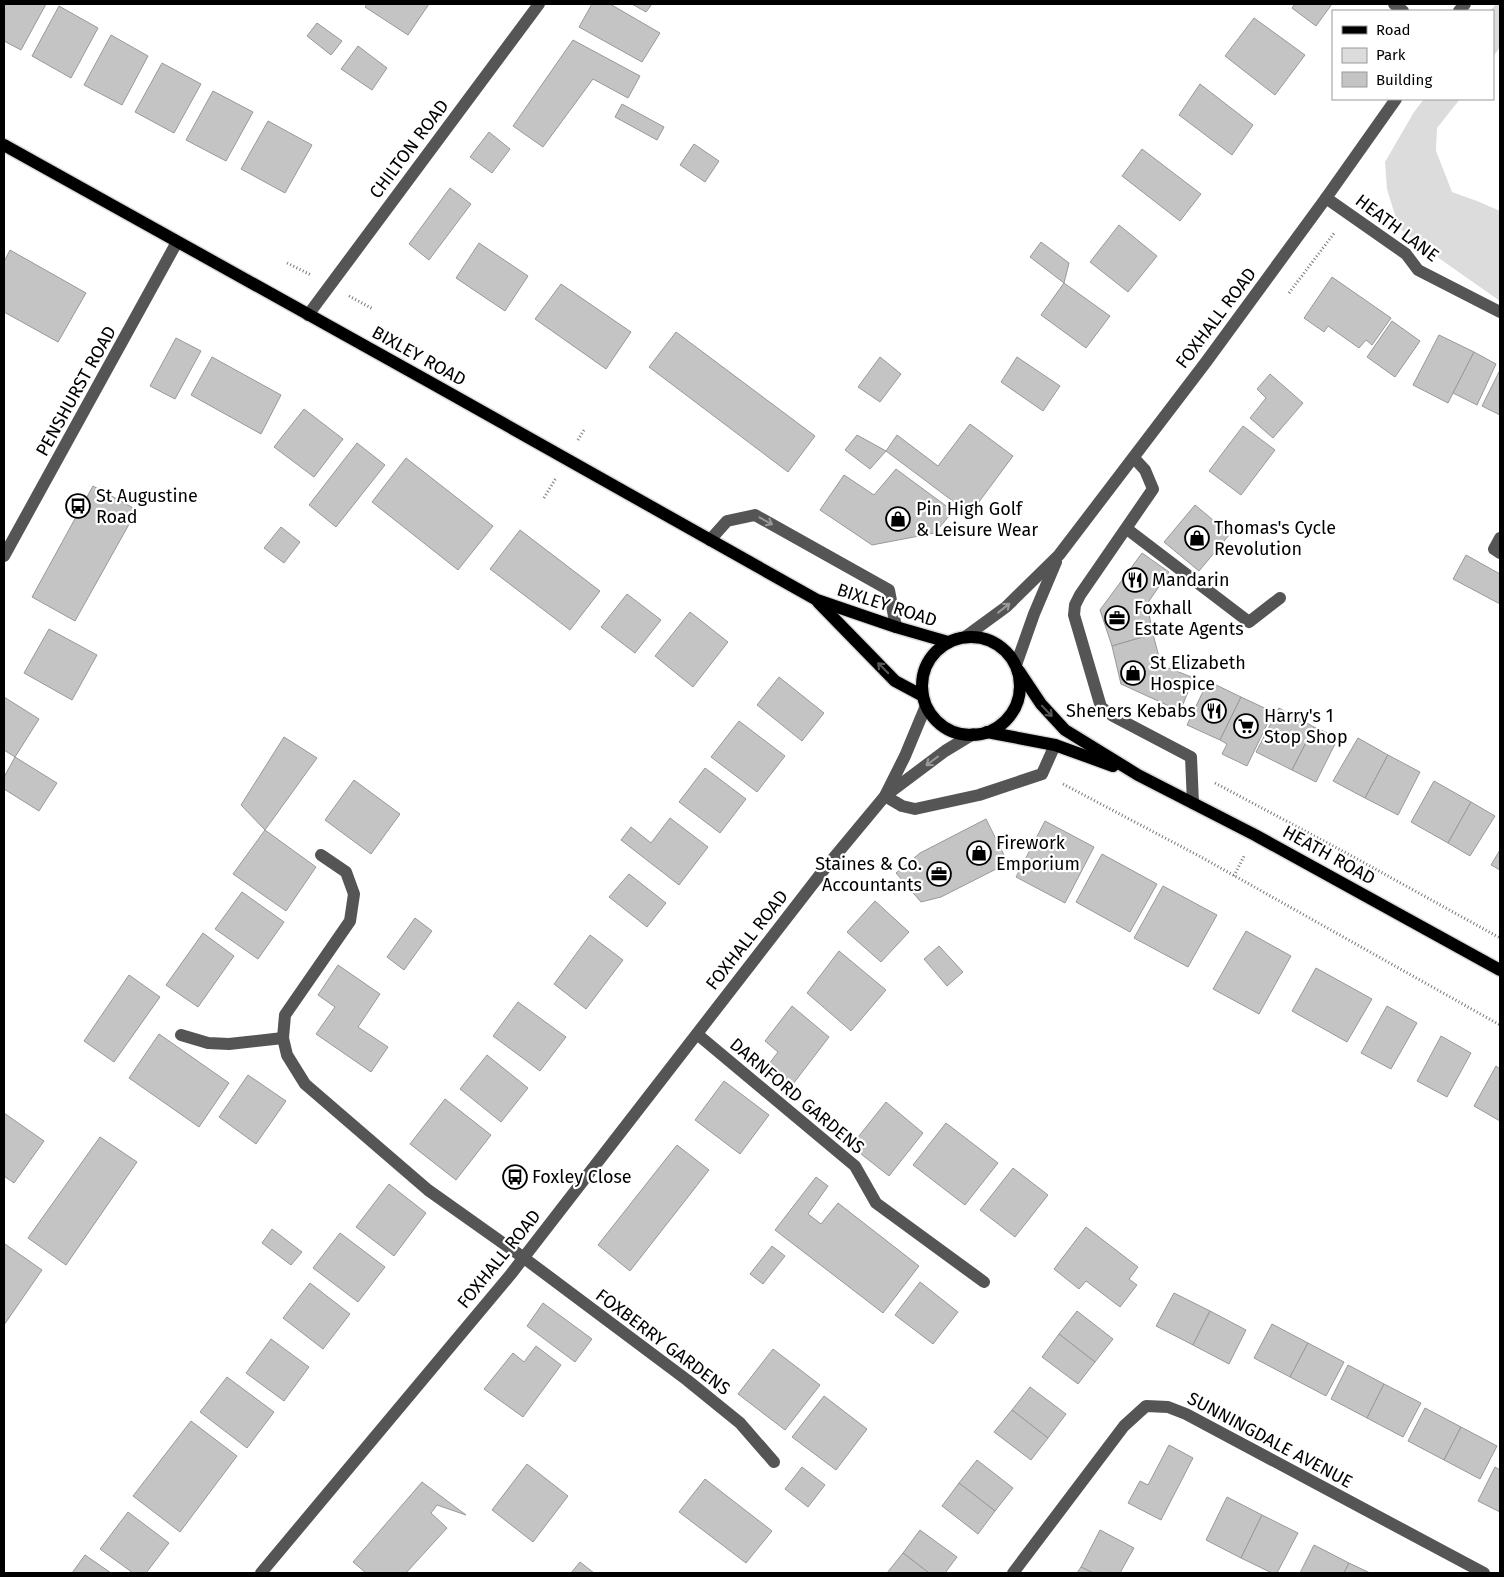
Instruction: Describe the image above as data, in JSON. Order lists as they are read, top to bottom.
{
  "streets": {
    "main road": ["BIXLEY ROAD", "HEATH ROAD"],
    "street": [
      "CHILTON ROAD",
      "HEATH LANE",
      "FOXHALL ROAD",
      "PENSHURST ROAD",
      "DARNFORD GARDENS",
      "FOXBERRY GARDENS",
      "SUNNINGDALE AVENUE"
    ]
  },
  "crossings": [
    ["CHILTON ROAD", "BIXLEY ROAD"],
    ["HEATH LANE", "FOXHALL ROAD"],
    ["FOXHALL ROAD", "BIXLEY ROAD"],
    ["FOXHALL ROAD", "HEATH ROAD"],
    ["FOXHALL ROAD", "DARNFORD GARDENS"],
    ["FOXHALL ROAD", "FOXBERRY GARDENS"],
    ["BIXLEY ROAD", "PENSHURST ROAD"],
    ["BIXLEY ROAD", "HEATH ROAD"]
  ],
  "places": {
    "bus stop": ["St Augustine Road", "Foxley Close"],
    "shop": [
      "Pin High Golf & Leisure Wear",
      "Thomas's Cycle Revolution",
      "St Elizabeth Hospice",
      "Firework Emporium"
    ],
    "restaurant": ["Mandarin", "Sheners Kebabs"],
    "office": ["Foxhall Estate Agents", "Staines & Co. Accountants"],
    "supermarket": ["Harry's 1 Stop Shop"]
  },
  "legend": ["Road", "Park", "Building"]
}
